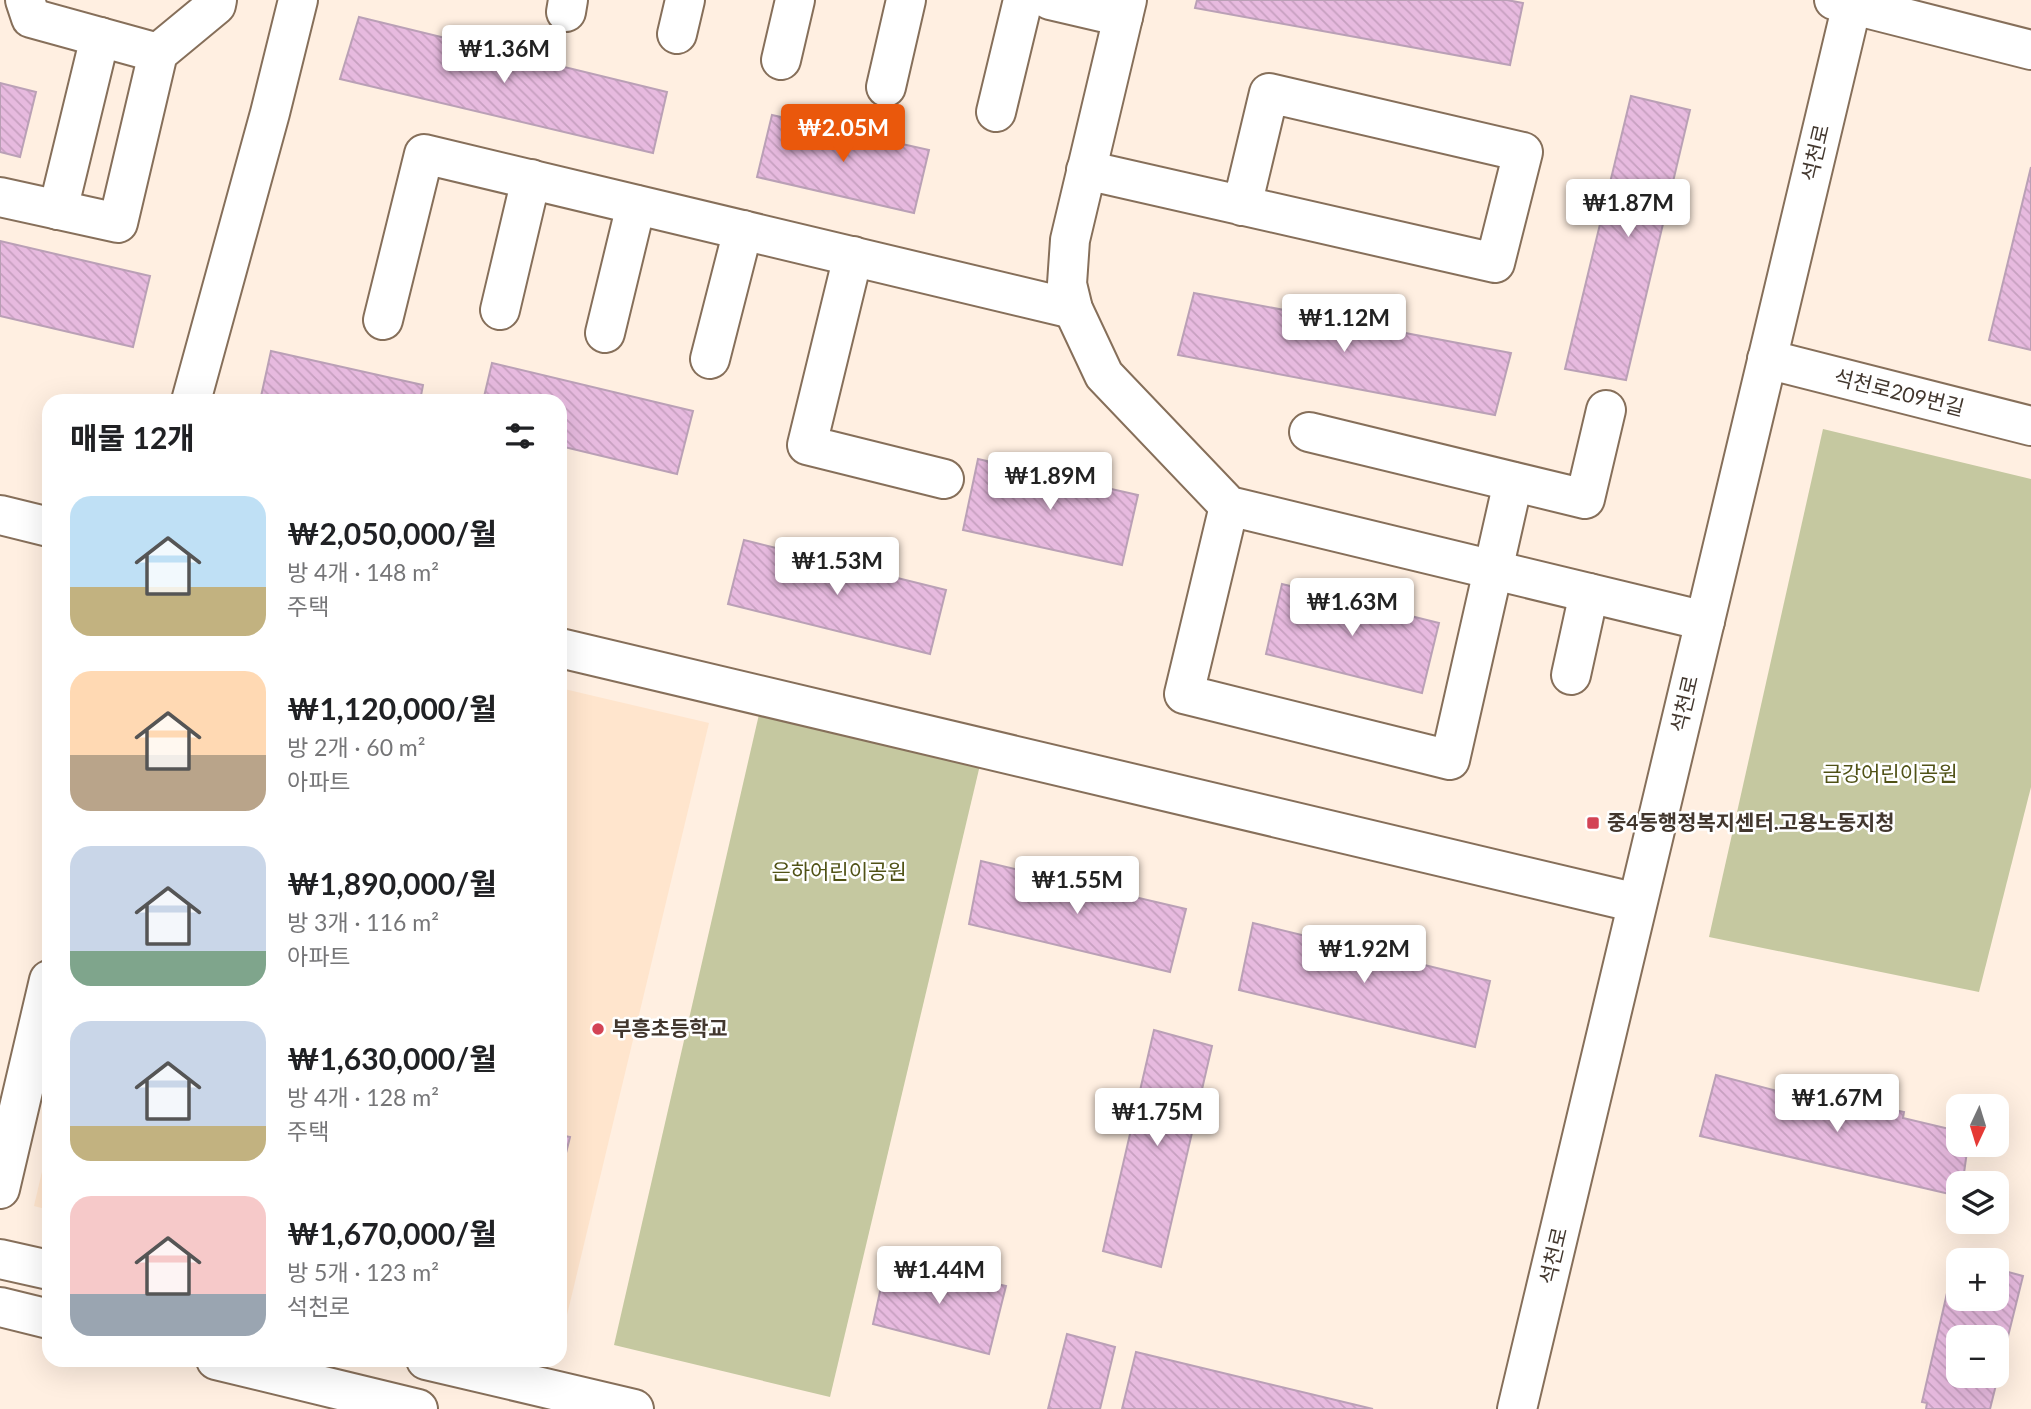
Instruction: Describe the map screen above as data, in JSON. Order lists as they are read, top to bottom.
{
  "streets": {
    "street": ["석천로", "석천로209번길"]
  },
  "crossings": [
    ["석천로", "석천로209번길"]
  ],
  "parks": ["금강어린이공원", "은하어린이공원"],
  "places": {
    "transit": ["중4동행정복지센터.고용노동지청"],
    "other": ["부흥초등학교"]
  },
  "north": "bottom",
  "page": {
    "price": [
      "₩1.36M",
      "₩2.05M",
      "₩1.87M",
      "₩1.12M",
      "₩1.89M",
      "₩1.53M",
      "₩1.63M",
      "₩1.55M",
      "₩1.92M",
      "₩1.67M",
      "₩1.75M",
      "₩1.44M"
    ],
    "heading": "매물 12개",
    "list": [
      {
        "name": "₩2,050,000/월",
        "note": "방 4개 · 148 m² · 주택"
      },
      {
        "name": "₩1,120,000/월",
        "note": "방 2개 · 60 m² · 아파트"
      },
      {
        "name": "₩1,890,000/월",
        "note": "방 3개 · 116 m² · 아파트"
      },
      {
        "name": "₩1,630,000/월",
        "note": "방 4개 · 128 m² · 주택"
      },
      {
        "name": "₩1,670,000/월",
        "note": "방 5개 · 123 m² · 석천로"
      }
    ],
    "map_buttons": ["+", "−"]
  }
}
